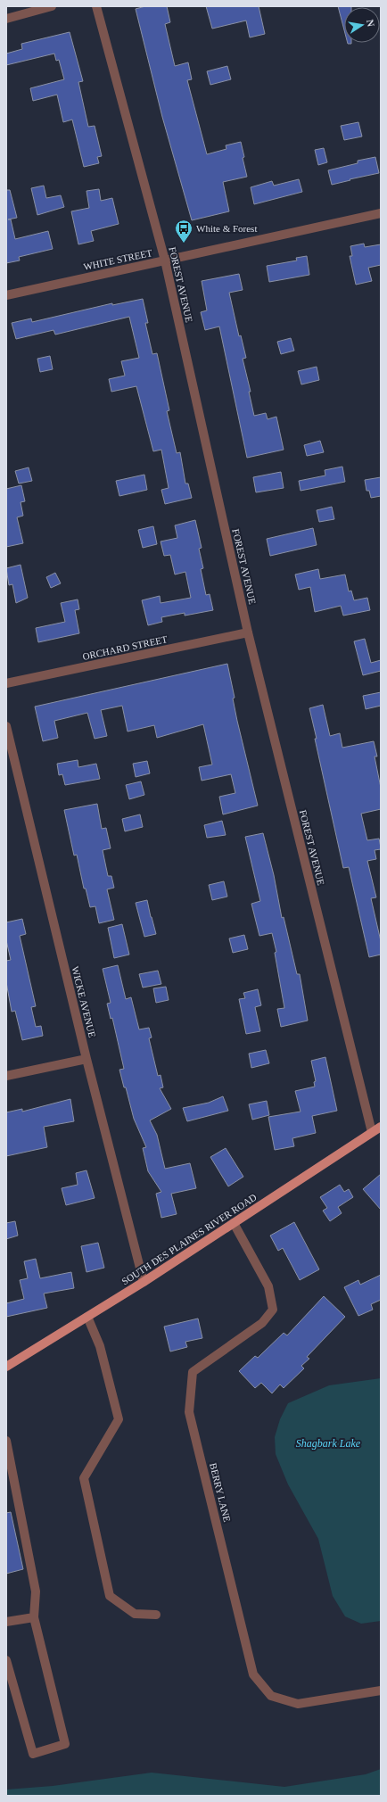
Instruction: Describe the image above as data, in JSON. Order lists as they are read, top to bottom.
{
  "streets": {
    "main road": ["SOUTH DES PLAINES RIVER ROAD"],
    "street": [
      "WHITE STREET",
      "FOREST AVENUE",
      "ORCHARD STREET",
      "WICKE AVENUE",
      "BERRY LANE"
    ]
  },
  "crossings": [
    ["WHITE STREET", "FOREST AVENUE"],
    ["FOREST AVENUE", "ORCHARD STREET"],
    ["FOREST AVENUE", "SOUTH DES PLAINES RIVER ROAD"],
    ["WICKE AVENUE", "SOUTH DES PLAINES RIVER ROAD"],
    ["SOUTH DES PLAINES RIVER ROAD", "BERRY LANE"]
  ],
  "water": ["Shagbark Lake"],
  "places": {
    "bus stop": ["White & Forest"]
  },
  "north": "right"
}
